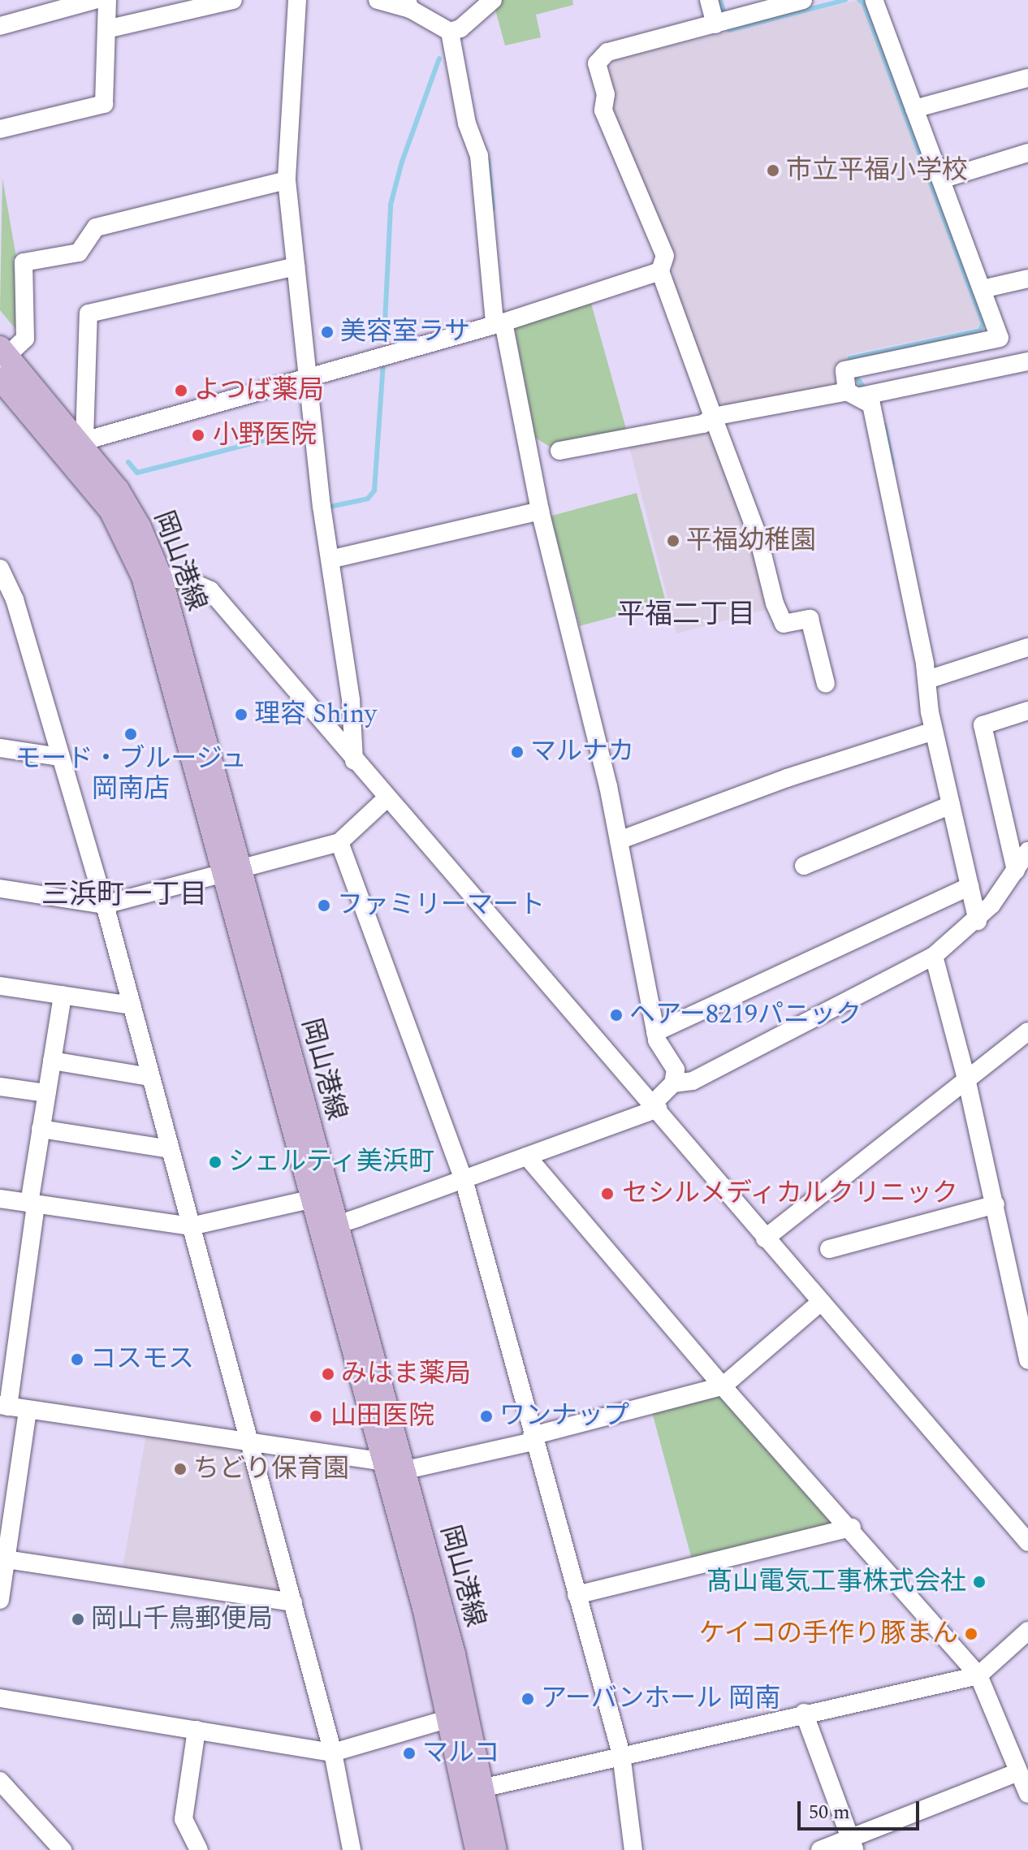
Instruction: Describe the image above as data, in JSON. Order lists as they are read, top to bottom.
{
  "streets": {
    "main road": ["岡山港線"]
  },
  "districts": ["平福二丁目", "三浜町一丁目"],
  "places": [
    "市立平福小学校",
    "美容室ラサ",
    "よつば薬局",
    "小野医院",
    "平福幼稚園",
    "理容 Shiny",
    "モード・ブルージュ 岡南店",
    "マルナカ",
    "ファミリーマート",
    "ヘアー8219パニック",
    "シェルティ美浜町",
    "セシルメディカルクリニック",
    "コスモス",
    "みはま薬局",
    "山田医院",
    "ワンナップ",
    "ちどり保育園",
    "髙山電気工事株式会社",
    "岡山千鳥郵便局",
    "ケイコの手作り豚まん",
    "アーバンホール 岡南",
    "マルコ"
  ],
  "scale_bar": "50 m"
}
